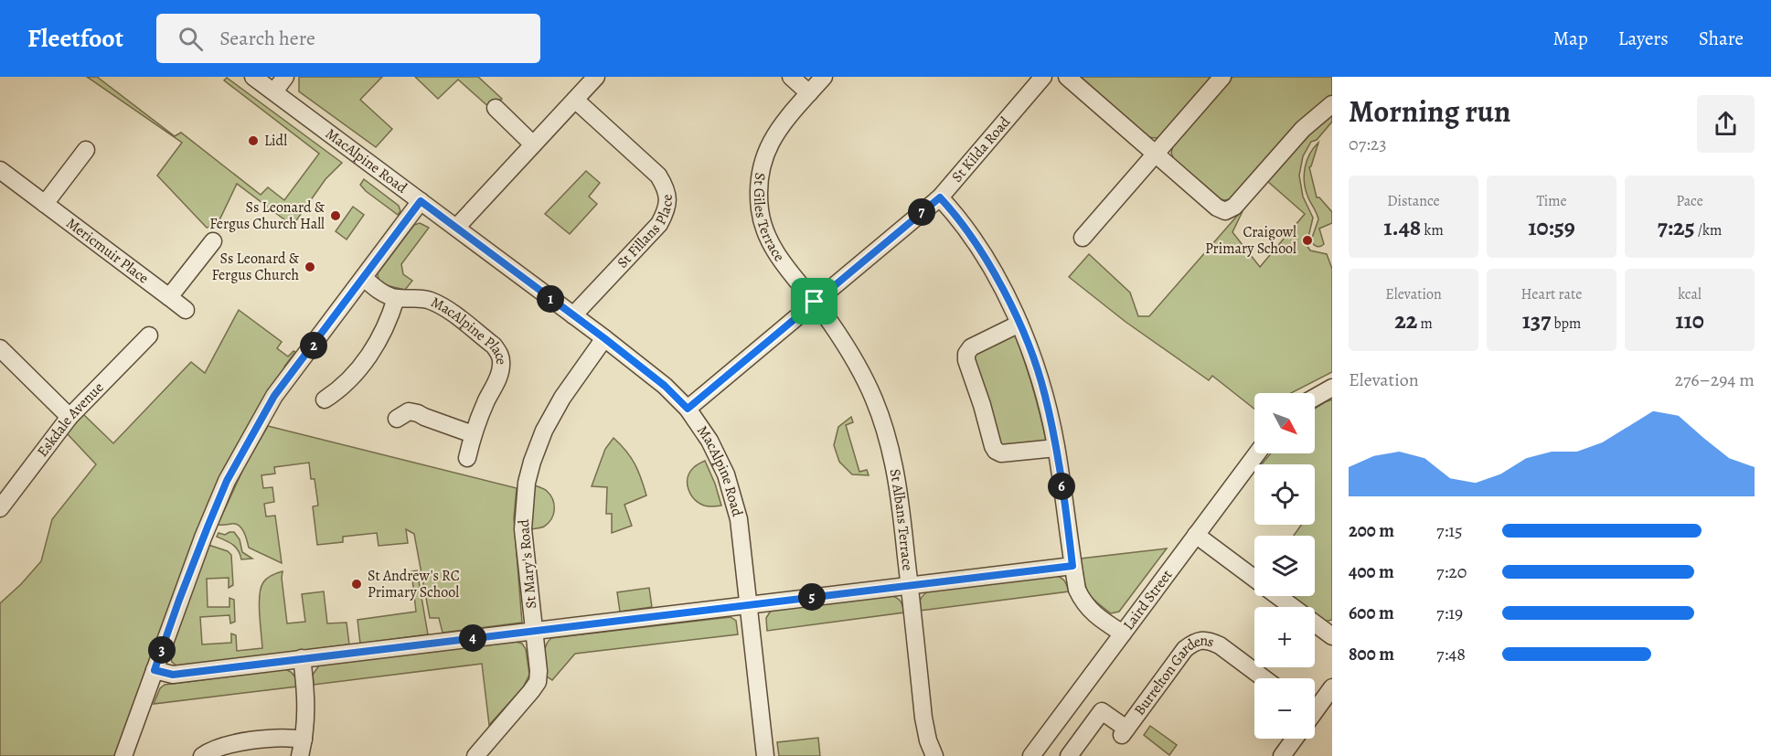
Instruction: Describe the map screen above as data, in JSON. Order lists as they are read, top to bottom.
{
  "streets": {
    "street": [
      "St Kilda Road",
      "MacAlpine Road",
      "St Giles Terrace",
      "St Fillans Place",
      "Mericmuir Place",
      "MacAlpine Place",
      "Eskdale Avenue",
      "St Albans Terrace",
      "St Mary's Road",
      "Laird Street",
      "Burrelton Gardens"
    ]
  },
  "crossings": [
    ["St Kilda Road", "MacAlpine Road"],
    ["St Kilda Road", "St Giles Terrace"],
    ["St Kilda Road", "St Albans Terrace"],
    ["MacAlpine Road", "St Fillans Place"],
    ["MacAlpine Road", "St Mary's Road"],
    ["St Giles Terrace", "St Albans Terrace"]
  ],
  "places": [
    "Lidl",
    "Ss Leonard & Fergus Church Hall",
    "Craigowl Primary School",
    "Ss Leonard & Fergus Church",
    "St Andrew's RC Primary School"
  ],
  "north": "bottom right",
  "page": {
    "header": "Fleetfoot",
    "search": "Search here",
    "nav": ["Map", "Layers", "Share"],
    "heading": ["Morning run", "07:23"],
    "stats": [
      ["Distance", "1.48 km"],
      ["Time", "10:59"],
      ["Pace", "7:25 /km"],
      ["Elevation", "22 m"],
      ["Heart rate", "137 bpm"],
      ["kcal", "110"]
    ],
    "pins": [
      "7",
      "1",
      "2",
      "6",
      "5",
      "4",
      "3"
    ],
    "chart": ["Elevation", "276–294 m"],
    "map_buttons": ["+", "−"],
    "list": [
      {
        "name": "200 m",
        "note": "7:15"
      },
      {
        "name": "400 m",
        "note": "7:20"
      },
      {
        "name": "600 m",
        "note": "7:19"
      },
      {
        "name": "800 m",
        "note": "7:48"
      }
    ]
  }
}
